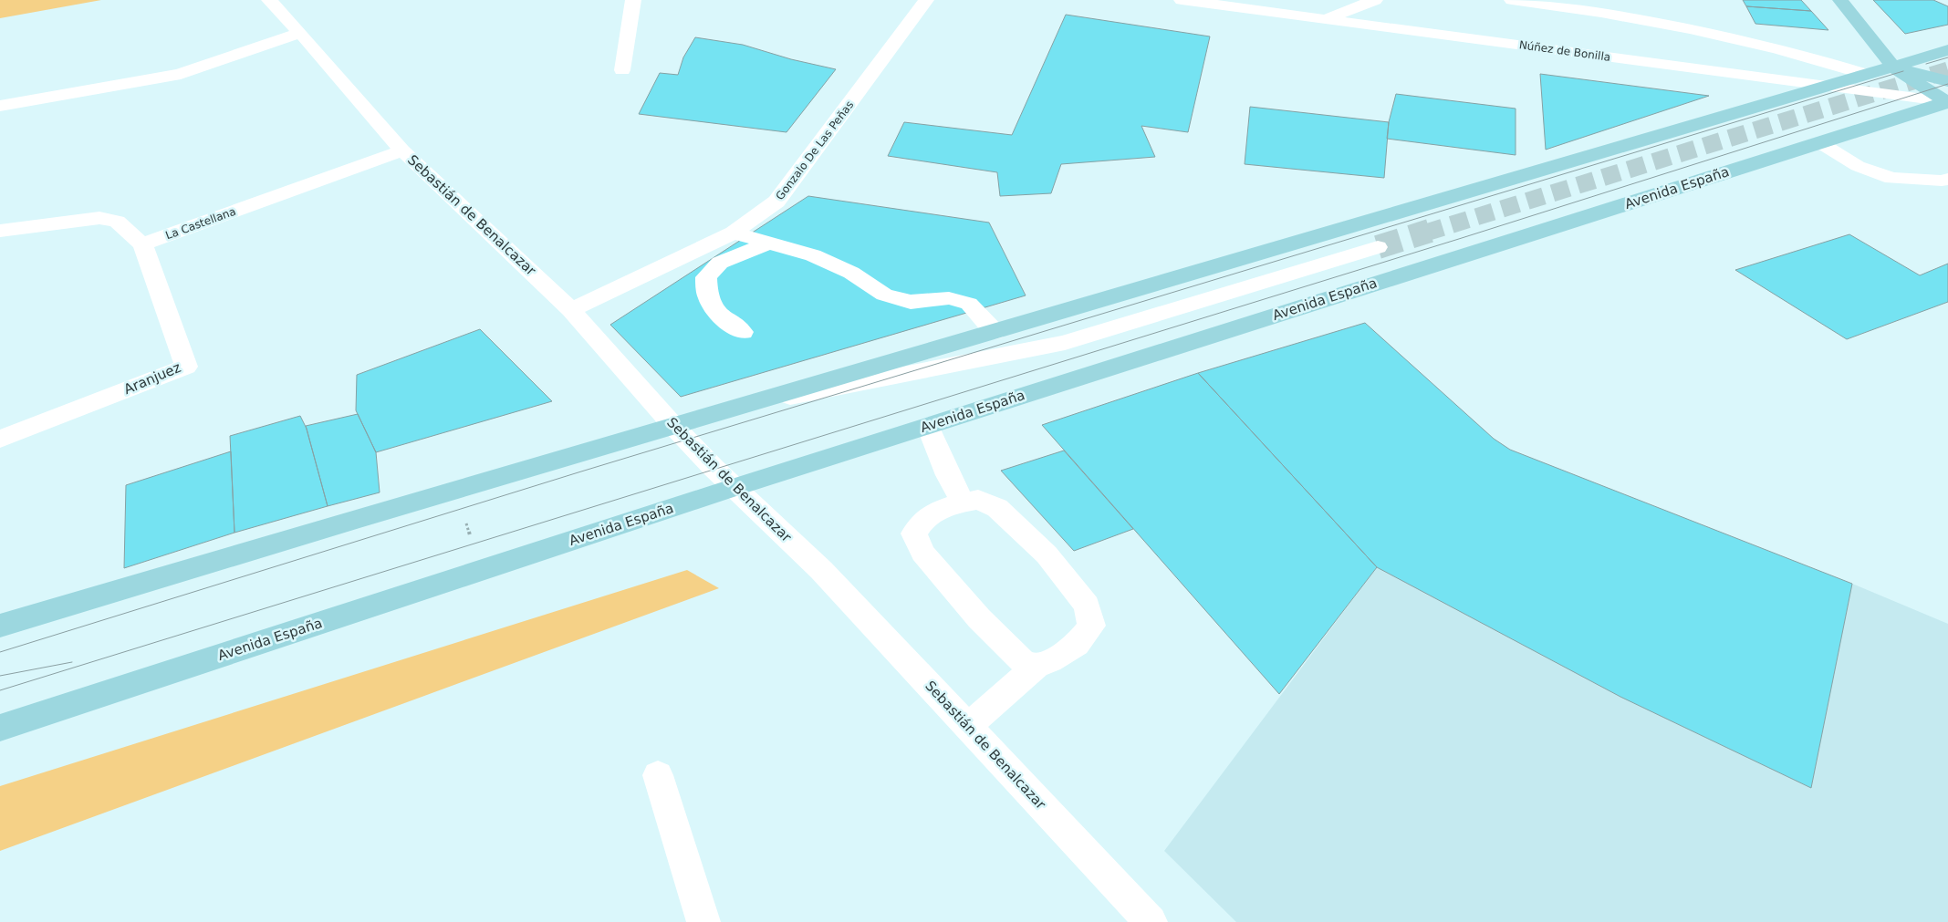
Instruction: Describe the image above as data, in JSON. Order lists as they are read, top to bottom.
{
  "streets": {
    "main road": ["Avenida España"],
    "street": [
      "Núñez de Bonilla",
      "Gonzalo De Las Peñas",
      "Sebastián de Benalcazar",
      "La Castellana",
      "Aranjuez"
    ]
  },
  "crossings": [
    ["Núñez de Bonilla", "Avenida España"],
    ["Gonzalo De Las Peñas", "Sebastián de Benalcazar"],
    ["Avenida España", "Sebastián de Benalcazar"],
    ["Sebastián de Benalcazar", "La Castellana"],
    ["La Castellana", "Aranjuez"]
  ]
}
